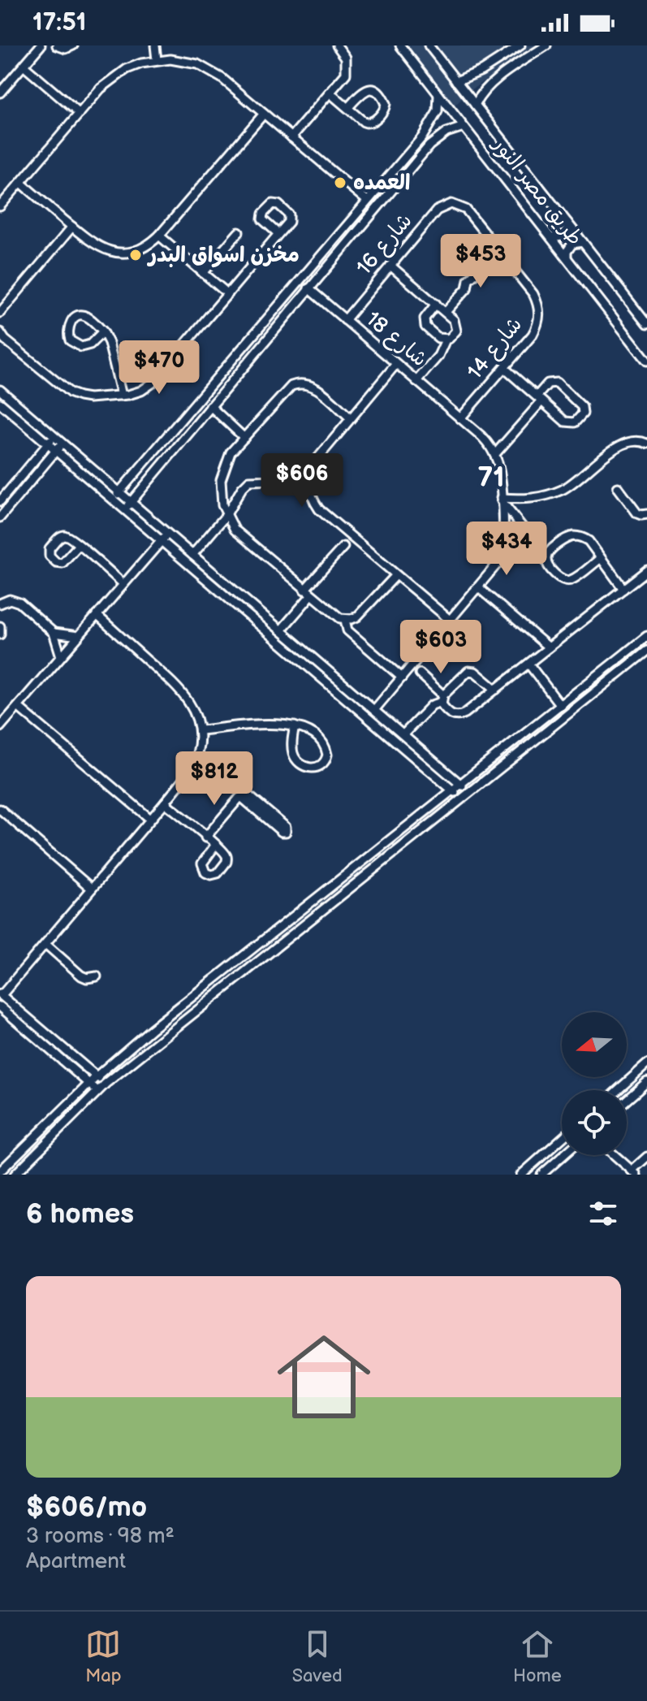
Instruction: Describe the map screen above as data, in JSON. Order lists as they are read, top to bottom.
{
  "streets": {
    "street": [
      "طريق مصر النور",
      "شارع 16",
      "شارع 18",
      "شارع 14"
    ]
  },
  "crossings": [
    ["شارع 16", "شارع 18"],
    ["شارع 16", "شارع 14"],
    ["شارع 18", "شارع 14"]
  ],
  "districts": ["71"],
  "places": ["العمده", "مخزن اسواق البدر"],
  "north": "left",
  "page": {
    "status": "17:51",
    "price": [
      "$453",
      "$470",
      "$606",
      "$434",
      "$603",
      "$812"
    ],
    "heading": "6 homes",
    "list": [
      {
        "name": "$606/mo",
        "note": "3 rooms · 98 m² · Apartment"
      }
    ],
    "tabs": ["Map", "Saved", "Home"]
  }
}
